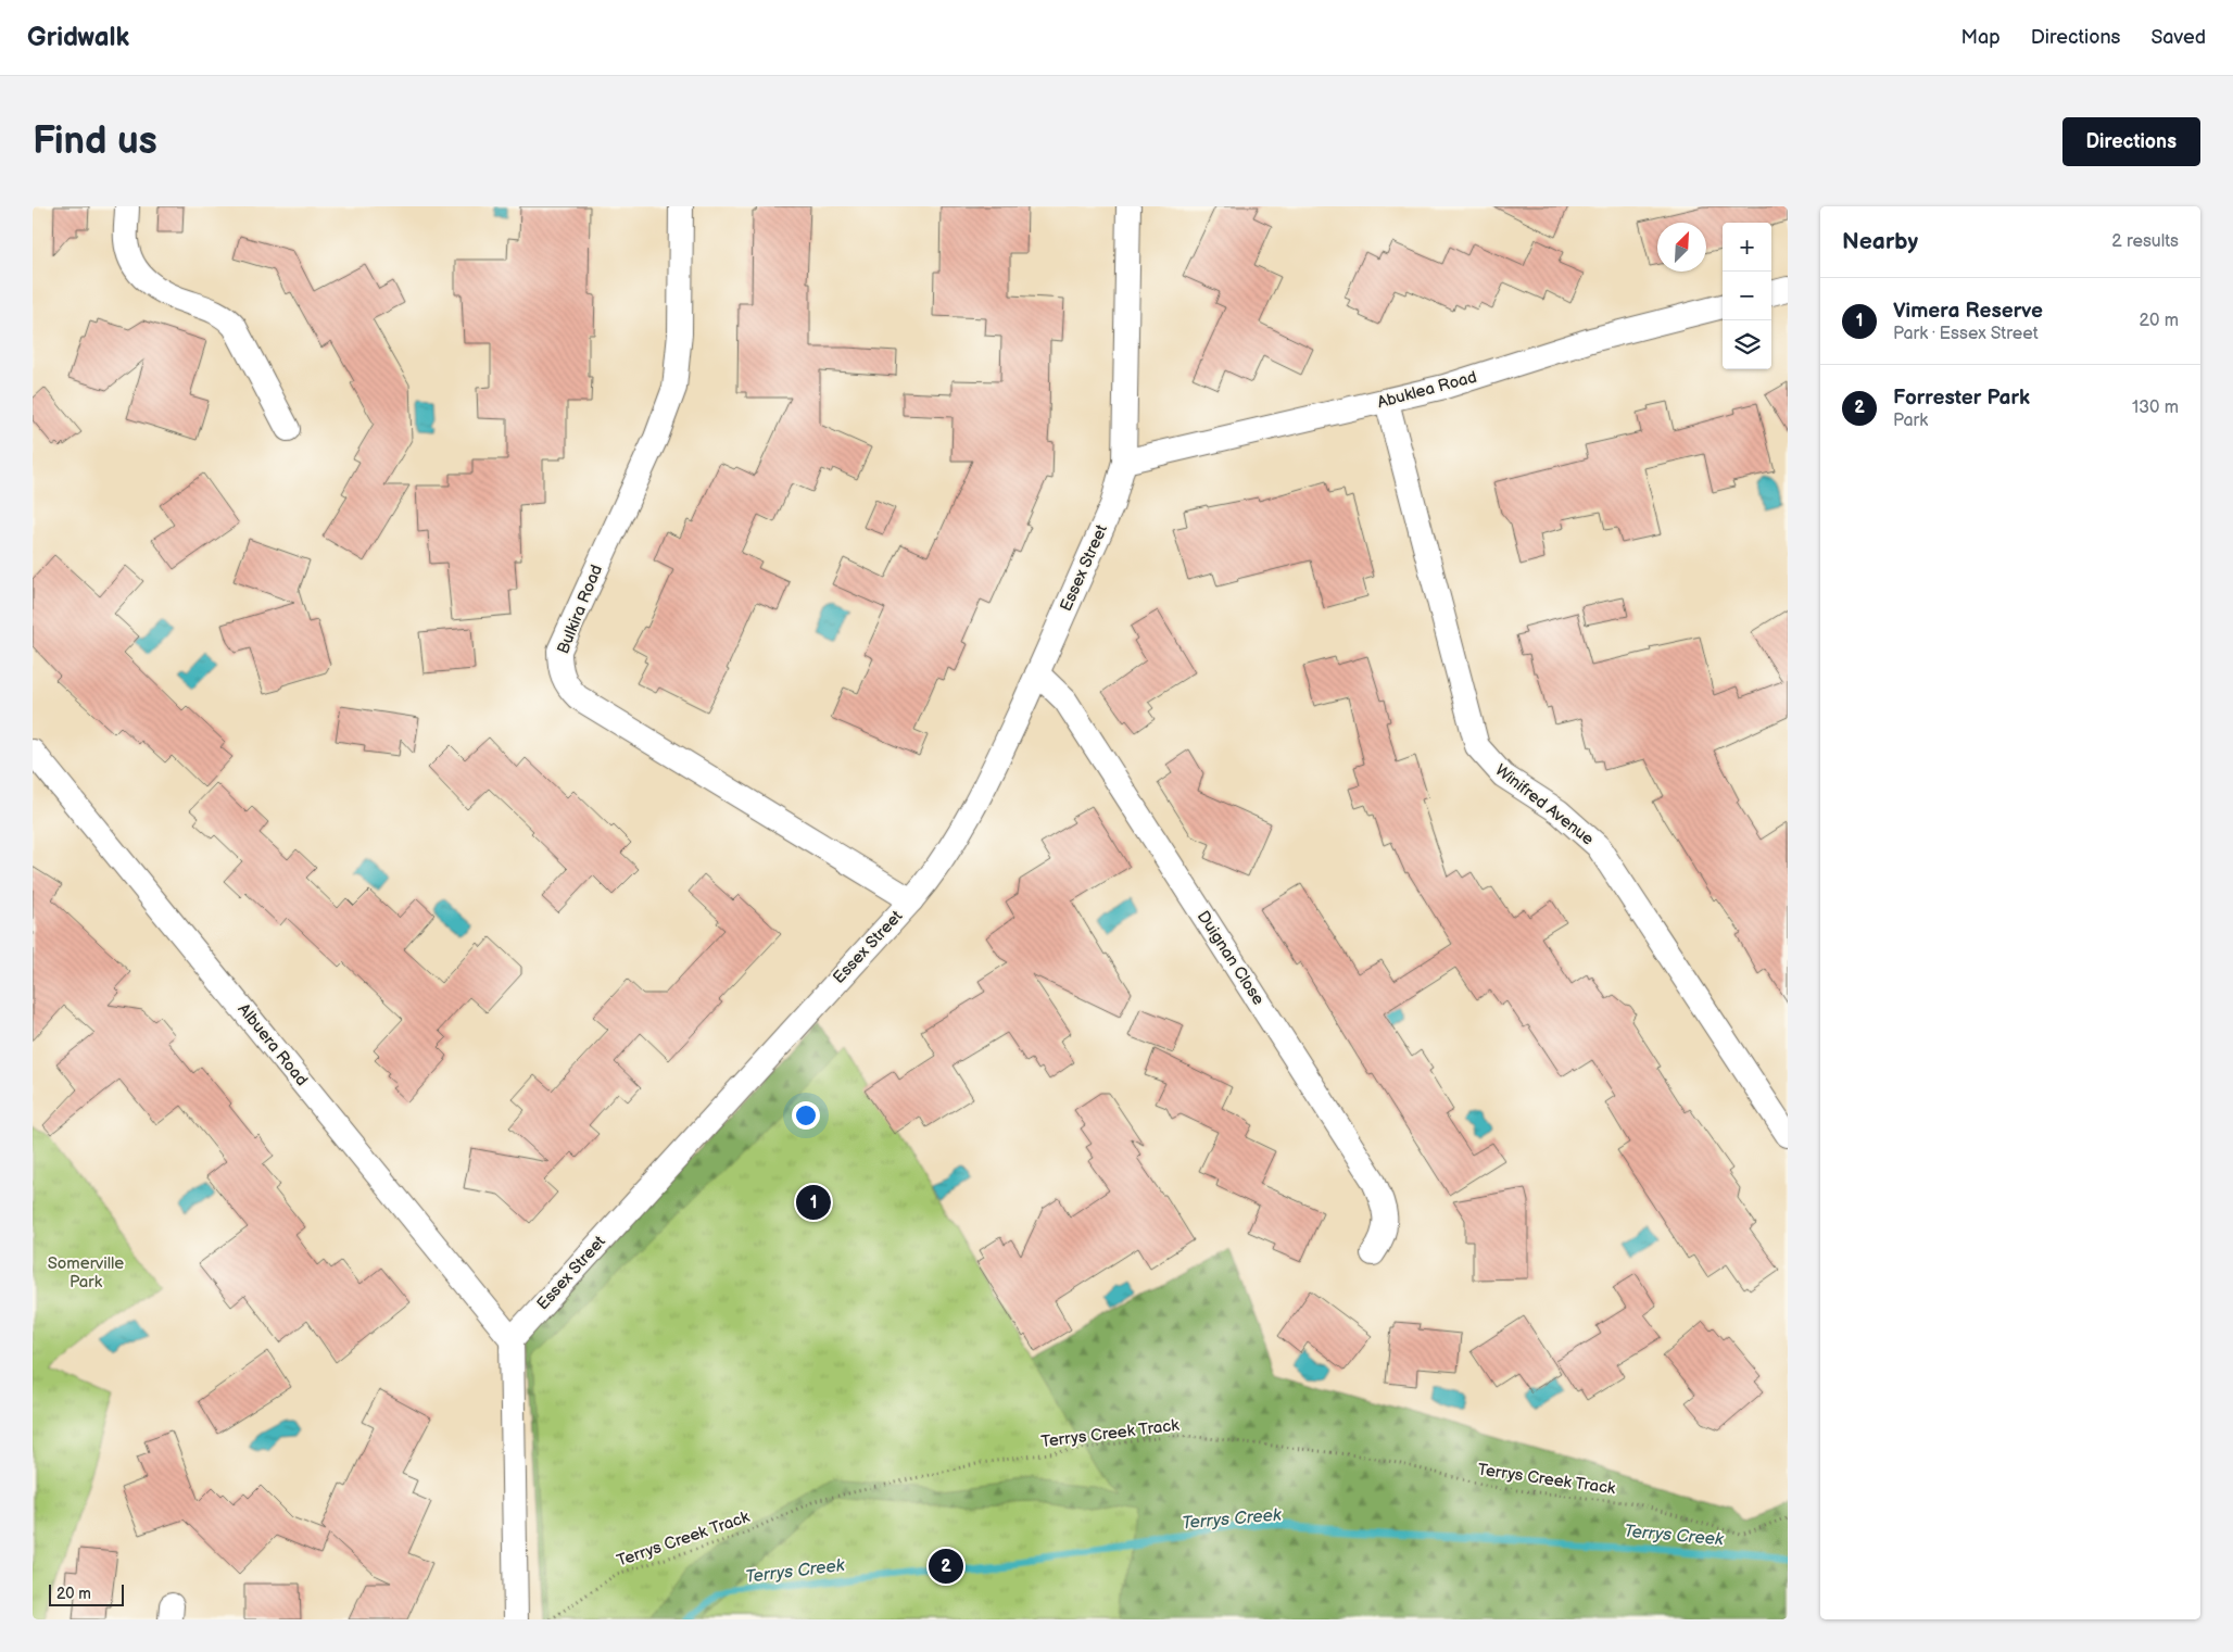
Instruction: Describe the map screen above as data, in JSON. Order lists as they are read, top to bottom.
{
  "streets": {
    "street": [
      "Abuklea Road",
      "Essex Street",
      "Bulkira Road",
      "Winifred Avenue",
      "Duignan Close",
      "Albuera Road"
    ],
    "path": ["Terrys Creek Track"]
  },
  "crossings": [
    ["Abuklea Road", "Essex Street"],
    ["Abuklea Road", "Winifred Avenue"],
    ["Essex Street", "Bulkira Road"],
    ["Essex Street", "Duignan Close"],
    ["Essex Street", "Albuera Road"]
  ],
  "water": ["Terrys Creek"],
  "parks": ["Somerville Park"],
  "scale_bar": "20 m",
  "north": "top right",
  "page": {
    "header": "Gridwalk",
    "nav": ["Map", "Directions", "Saved"],
    "buttons": "Directions",
    "title": "Find us",
    "heading": ["Nearby", "2 results"],
    "map_buttons": ["+", "−"],
    "list": [
      {
        "mark": "1",
        "name": "Vimera Reserve",
        "note": "Park · Essex Street",
        "value": "20 m"
      },
      {
        "mark": "2",
        "name": "Forrester Park",
        "note": "Park",
        "value": "130 m"
      }
    ],
    "pins": ["1", "2"],
    "scale": "20 m"
  }
}
